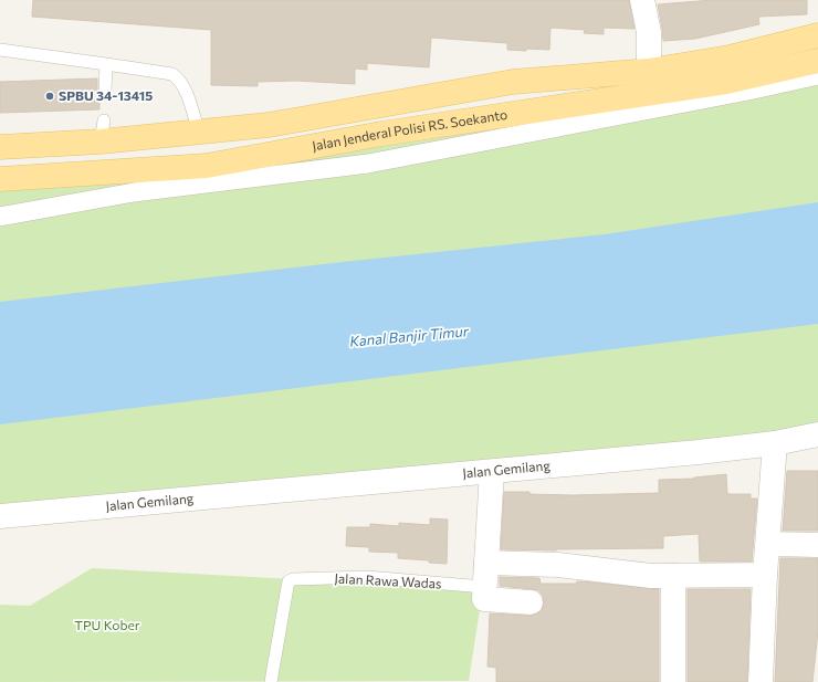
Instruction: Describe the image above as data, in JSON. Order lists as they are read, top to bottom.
{
  "streets": {
    "main road": ["Jalan Jenderal Polisi RS. Soekanto"],
    "street": ["Jalan Gemilang"],
    "lane": ["Jalan Rawa Wadas"]
  },
  "water": ["Kanal Banjir Timur"],
  "parks": ["TPU Kober"],
  "places": ["SPBU 34-13415"]
}
